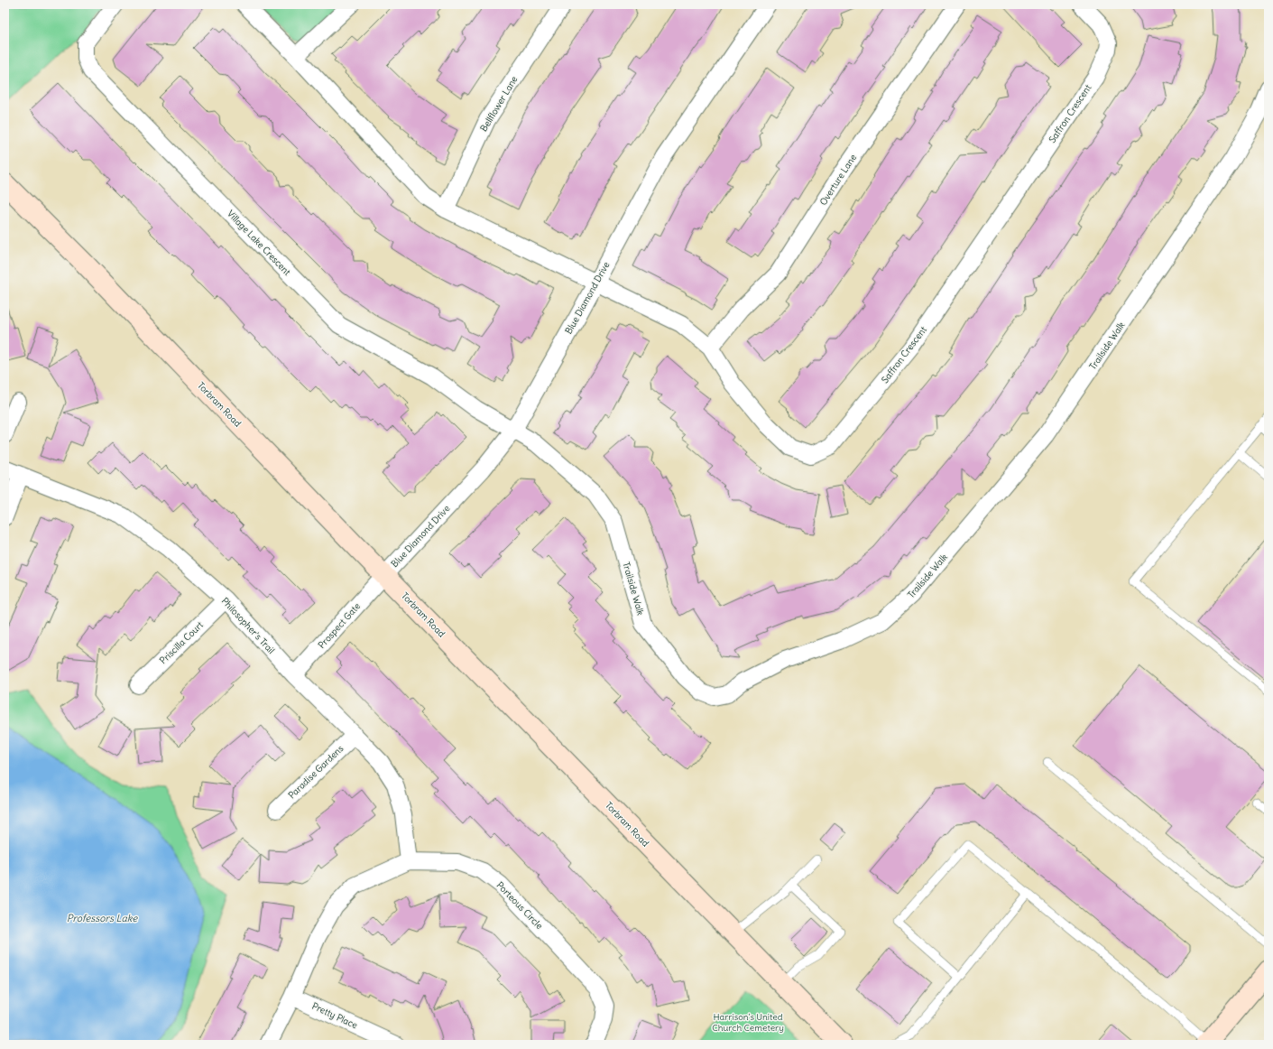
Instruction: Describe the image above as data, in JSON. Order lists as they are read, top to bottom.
{
  "streets": {
    "main road": ["Torbram Road"],
    "street": [
      "Bellflower Lane",
      "Saffron Crescent",
      "Overture Lane",
      "Village Lake Crescent",
      "Blue Diamond Drive",
      "Trailside Walk",
      "Philosopher's Trail",
      "Prospect Gate",
      "Priscilla Court",
      "Paradise Gardens",
      "Porteous Circle",
      "Pretty Place"
    ]
  },
  "crossings": [
    ["Saffron Crescent", "Overture Lane"],
    ["Saffron Crescent", "Blue Diamond Drive"],
    ["Village Lake Crescent", "Blue Diamond Drive"],
    ["Village Lake Crescent", "Trailside Walk"],
    ["Blue Diamond Drive", "Trailside Walk"],
    ["Blue Diamond Drive", "Torbram Road"],
    ["Blue Diamond Drive", "Prospect Gate"],
    ["Torbram Road", "Prospect Gate"],
    ["Philosopher's Trail", "Prospect Gate"],
    ["Philosopher's Trail", "Priscilla Court"],
    ["Philosopher's Trail", "Paradise Gardens"],
    ["Philosopher's Trail", "Porteous Circle"],
    ["Porteous Circle", "Pretty Place"]
  ],
  "water": ["Professors Lake"],
  "parks": ["Harrison's United Church Cemetery"]
}
